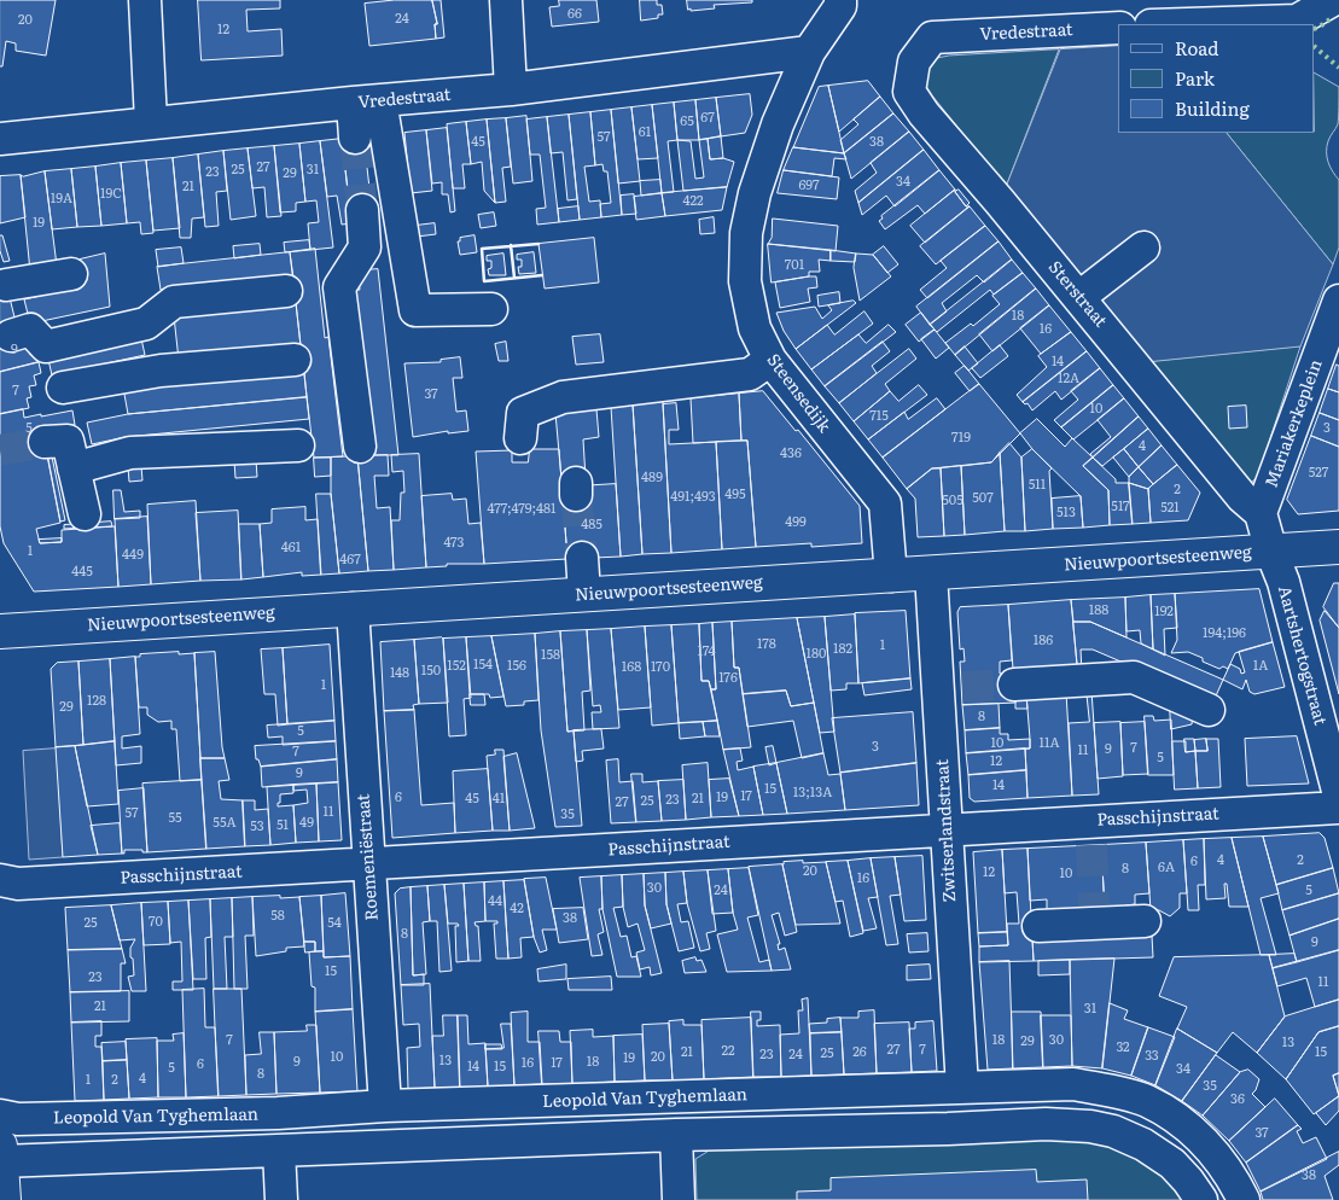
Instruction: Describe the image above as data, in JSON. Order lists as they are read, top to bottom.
{
  "streets": {
    "main road": ["Nieuwpoortsesteenweg"],
    "street": [
      "Vredestraat",
      "Sterstraat",
      "Steensedijk",
      "Mariakerkeplein",
      "Aartshertogstraat",
      "Passchijnstraat",
      "Zwitserlandstraat",
      "Roemeniëstraat",
      "Leopold Van Tyghemlaan"
    ]
  },
  "crossings": [
    ["Vredestraat", "Sterstraat"],
    ["Vredestraat", "Steensedijk"],
    ["Sterstraat", "Mariakerkeplein"],
    ["Steensedijk", "Nieuwpoortsesteenweg"],
    ["Nieuwpoortsesteenweg", "Aartshertogstraat"],
    ["Nieuwpoortsesteenweg", "Zwitserlandstraat"],
    ["Nieuwpoortsesteenweg", "Roemeniëstraat"],
    ["Passchijnstraat", "Zwitserlandstraat"],
    ["Passchijnstraat", "Roemeniëstraat"],
    ["Zwitserlandstraat", "Leopold Van Tyghemlaan"],
    ["Roemeniëstraat", "Leopold Van Tyghemlaan"]
  ],
  "house_numbers": [
    "66",
    "24",
    "20",
    "12",
    "67",
    "65",
    "61",
    "57",
    "45",
    "38",
    "27",
    "25",
    "31",
    "23",
    "29",
    "34",
    "697",
    "21",
    "19C",
    "19A",
    "422",
    "19",
    "701",
    "18",
    "16",
    "9",
    "14",
    "12A",
    "7",
    "37",
    "10",
    "715",
    "5",
    "3",
    "719",
    "4",
    "436",
    "527",
    "489",
    "511",
    "2",
    "495",
    "491;493",
    "507",
    "505",
    "517",
    "521",
    "477;479;481",
    "513",
    "499",
    "485",
    "473",
    "461",
    "1",
    "449",
    "467",
    "445",
    "188",
    "192",
    "194;196",
    "186",
    "178",
    "1",
    "182",
    "174",
    "180",
    "158",
    "154",
    "152",
    "156",
    "1A",
    "168",
    "170",
    "150",
    "148",
    "176",
    "1",
    "128",
    "29",
    "8",
    "5",
    "10",
    "11A",
    "3",
    "7",
    "9",
    "11",
    "7",
    "5",
    "12",
    "9",
    "14",
    "15",
    "13;13A",
    "17",
    "6",
    "19",
    "45",
    "41",
    "21",
    "23",
    "25",
    "27",
    "11",
    "57",
    "35",
    "55",
    "55A",
    "49",
    "51",
    "53",
    "4",
    "2",
    "6",
    "6A",
    "8",
    "20",
    "12",
    "10",
    "16",
    "30",
    "24",
    "5",
    "44",
    "42",
    "58",
    "38",
    "70",
    "25",
    "54",
    "8",
    "9",
    "15",
    "23",
    "11",
    "21",
    "31",
    "7",
    "18",
    "30",
    "29",
    "13",
    "32",
    "27",
    "7",
    "22",
    "21",
    "26",
    "15",
    "25",
    "23",
    "24",
    "33",
    "10",
    "20",
    "19",
    "13",
    "9",
    "18",
    "16",
    "17",
    "6",
    "14",
    "15",
    "5",
    "34",
    "8",
    "4",
    "1",
    "2",
    "35",
    "36",
    "37",
    "38"
  ],
  "legend": ["Road", "Park", "Building"]
}
